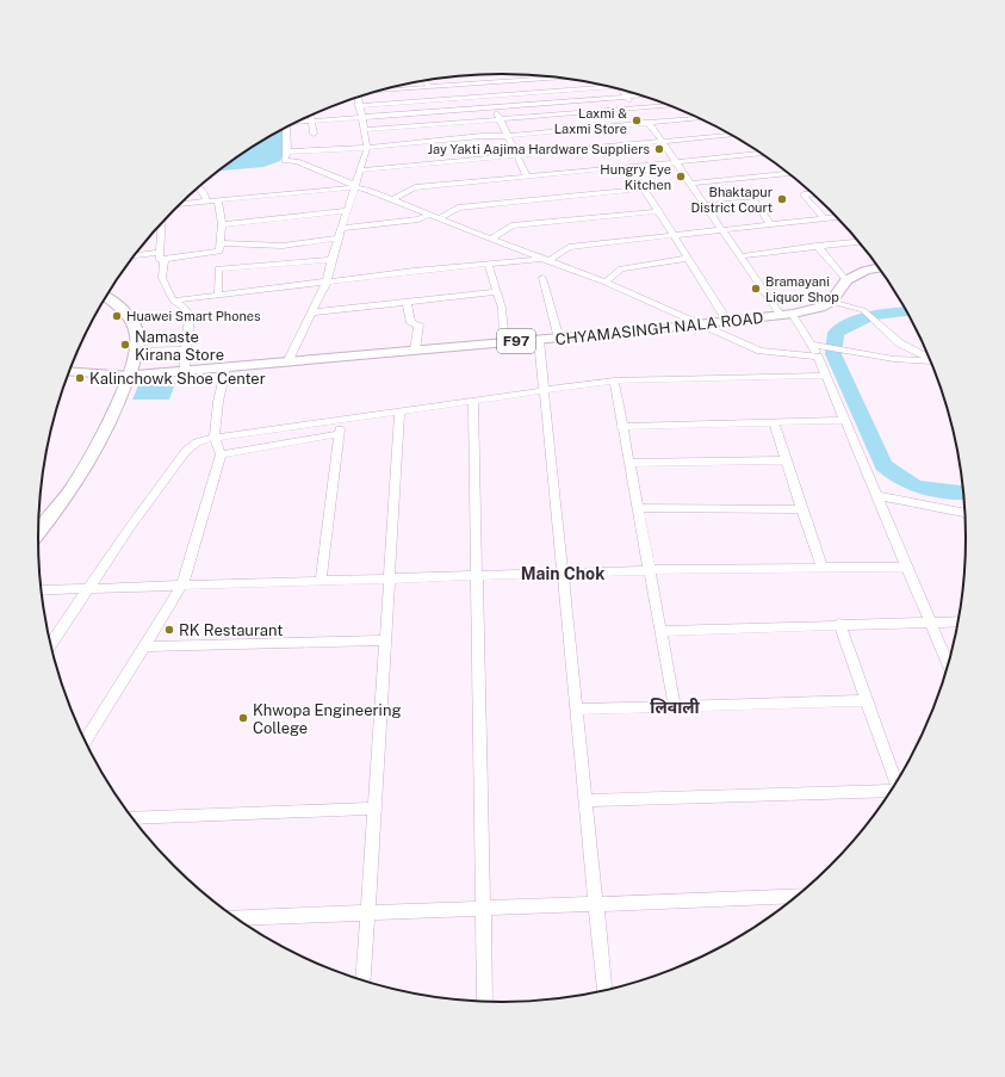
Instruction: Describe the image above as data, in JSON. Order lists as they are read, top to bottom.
{
  "streets": {
    "main road": ["CHYAMASINGH NALA ROAD", "F97"]
  },
  "districts": ["Main Chok", "लिवाली"],
  "places": [
    "Laxmi & Laxmi Store",
    "Jay Yakti Aajima Hardware Suppliers",
    "Hungry Eye Kitchen",
    "Bhaktapur District Court",
    "Bramayani Liquor Shop",
    "Huawei Smart Phones",
    "Namaste Kirana Store",
    "Kalinchowk Shoe Center",
    "RK Restaurant",
    "Khwopa Engineering College"
  ]
}
